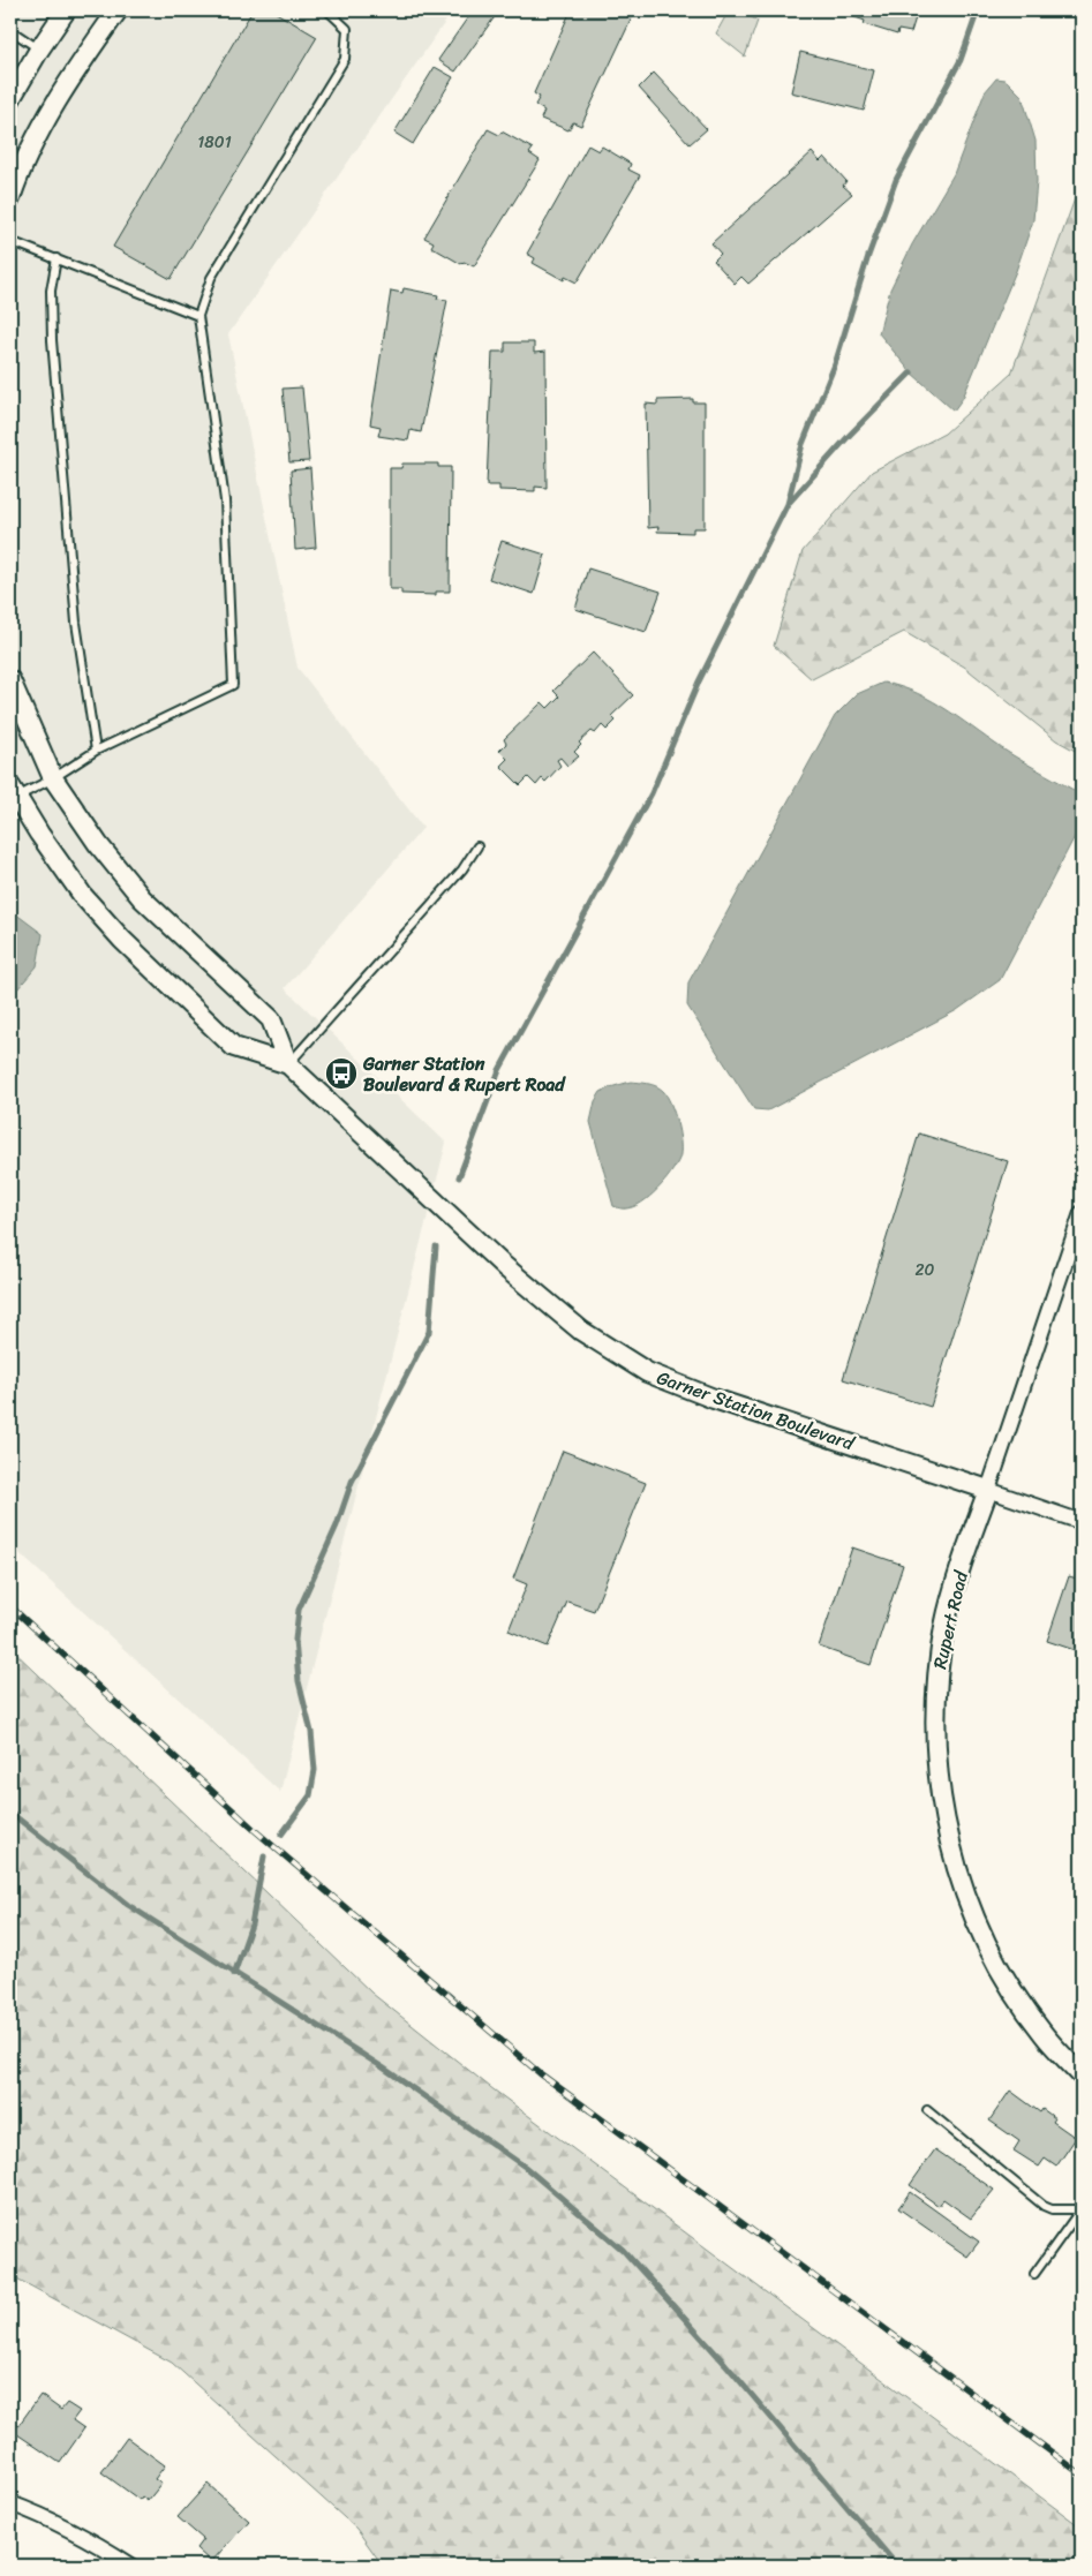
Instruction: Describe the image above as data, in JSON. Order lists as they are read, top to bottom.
{
  "streets": {
    "street": ["Garner Station Boulevard", "Rupert Road"]
  },
  "crossings": [
    ["Garner Station Boulevard", "Rupert Road"]
  ],
  "places": {
    "bus stop": ["Garner Station Boulevard & Rupert Road"]
  },
  "house_numbers": ["1801", "20"]
}
